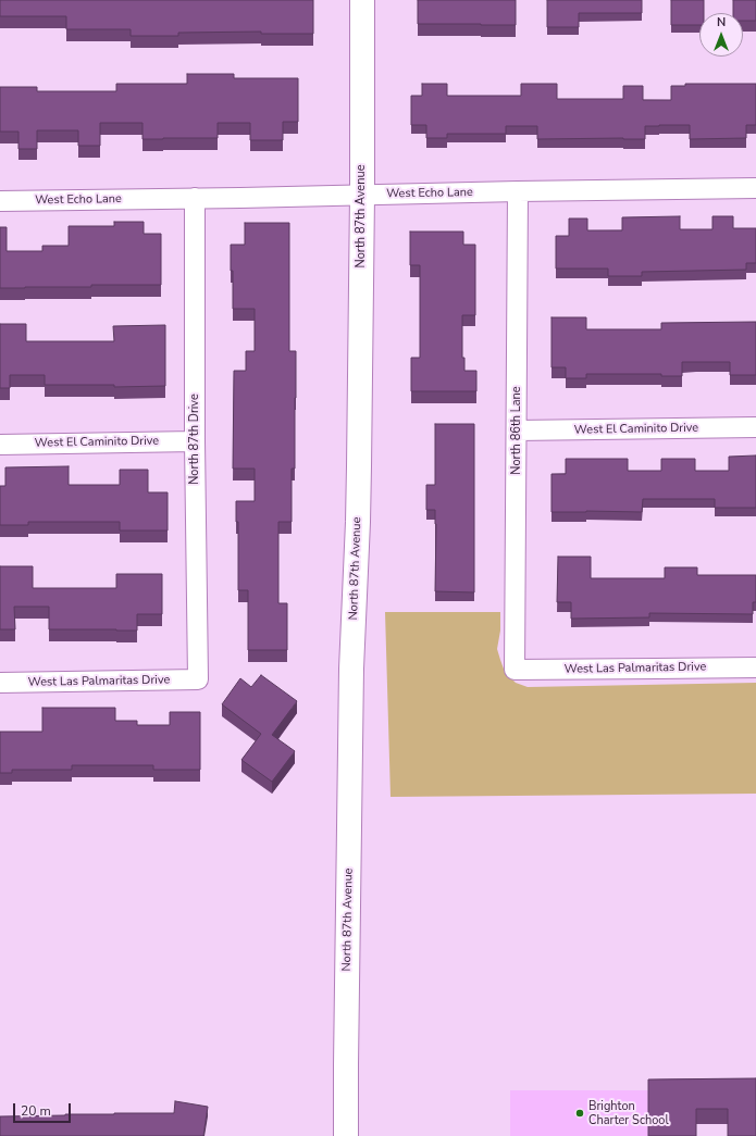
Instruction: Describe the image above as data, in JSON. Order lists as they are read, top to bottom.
{
  "streets": {
    "street": [
      "West Echo Lane",
      "North 87th Avenue",
      "West El Caminito Drive",
      "North 86th Lane",
      "North 87th Drive",
      "West Las Palmaritas Drive"
    ]
  },
  "crossings": [
    ["West Echo Lane", "North 87th Avenue"],
    ["West Echo Lane", "North 86th Lane"],
    ["West Echo Lane", "North 87th Drive"],
    ["West El Caminito Drive", "North 86th Lane"],
    ["West El Caminito Drive", "North 87th Drive"],
    ["North 86th Lane", "West Las Palmaritas Drive"],
    ["North 87th Drive", "West Las Palmaritas Drive"]
  ],
  "places": ["Brighton Charter School"],
  "scale_bar": "20 m",
  "north": "top"
}
